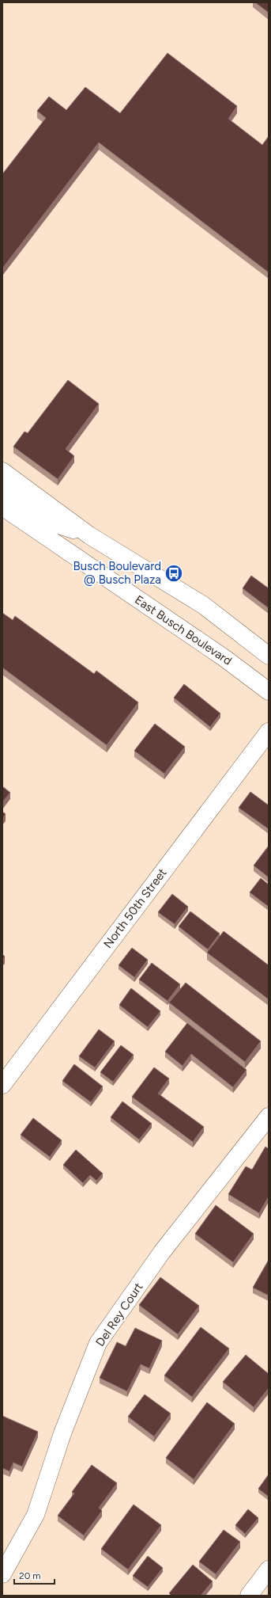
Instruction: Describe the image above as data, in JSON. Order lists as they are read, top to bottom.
{
  "streets": {
    "street": ["East Busch Boulevard", "North 50th Street", "Del Rey Court"]
  },
  "places": {
    "bus stop": ["Busch Boulevard @ Busch Plaza"]
  },
  "scale_bar": "20 m"
}
